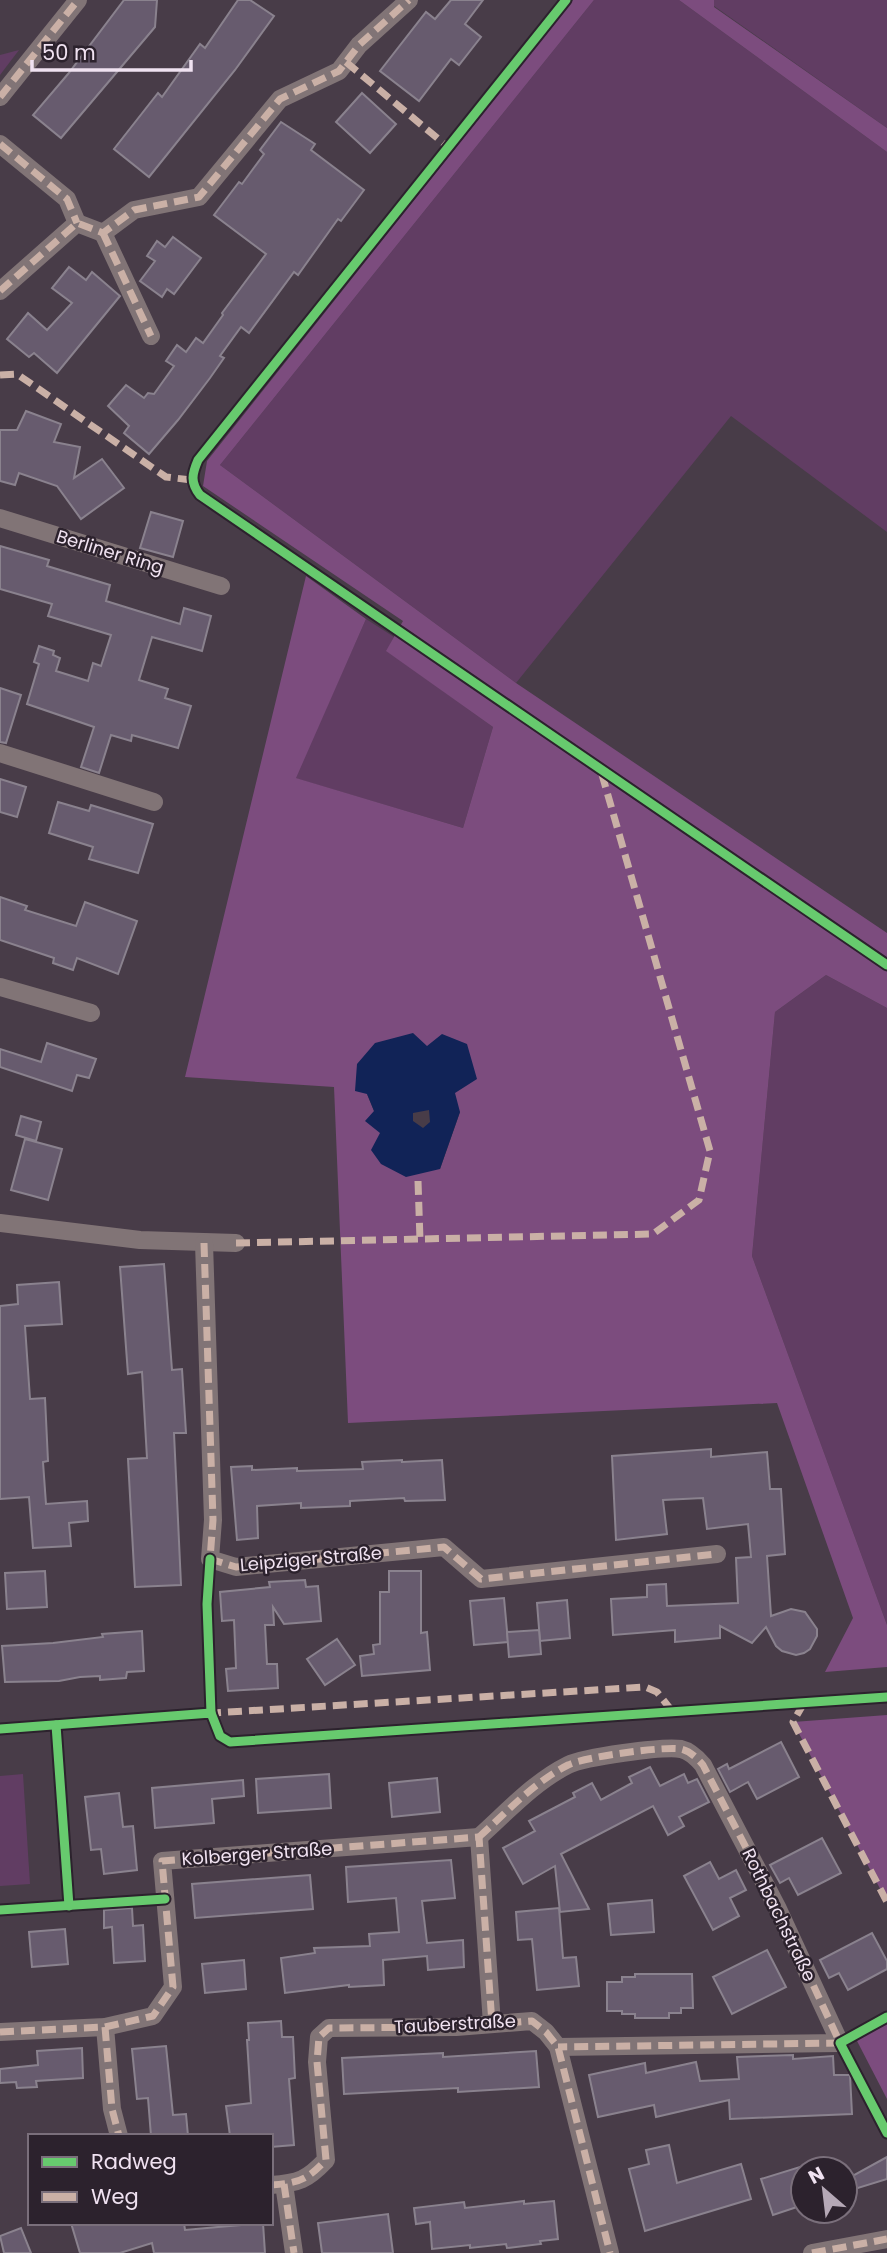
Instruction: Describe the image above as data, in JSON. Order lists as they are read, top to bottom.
{
  "streets": {
    "street": [
      "Berliner Ring",
      "Leipziger Straße",
      "Kolberger Straße",
      "Rothbachstraße",
      "Tauberstraße"
    ]
  },
  "crossings": [
    ["Kolberger Straße", "Rothbachstraße"],
    ["Rothbachstraße", "Tauberstraße"]
  ],
  "legend": ["Radweg", "Weg"],
  "scale_bar": "50 m",
  "north": "top left"
}
